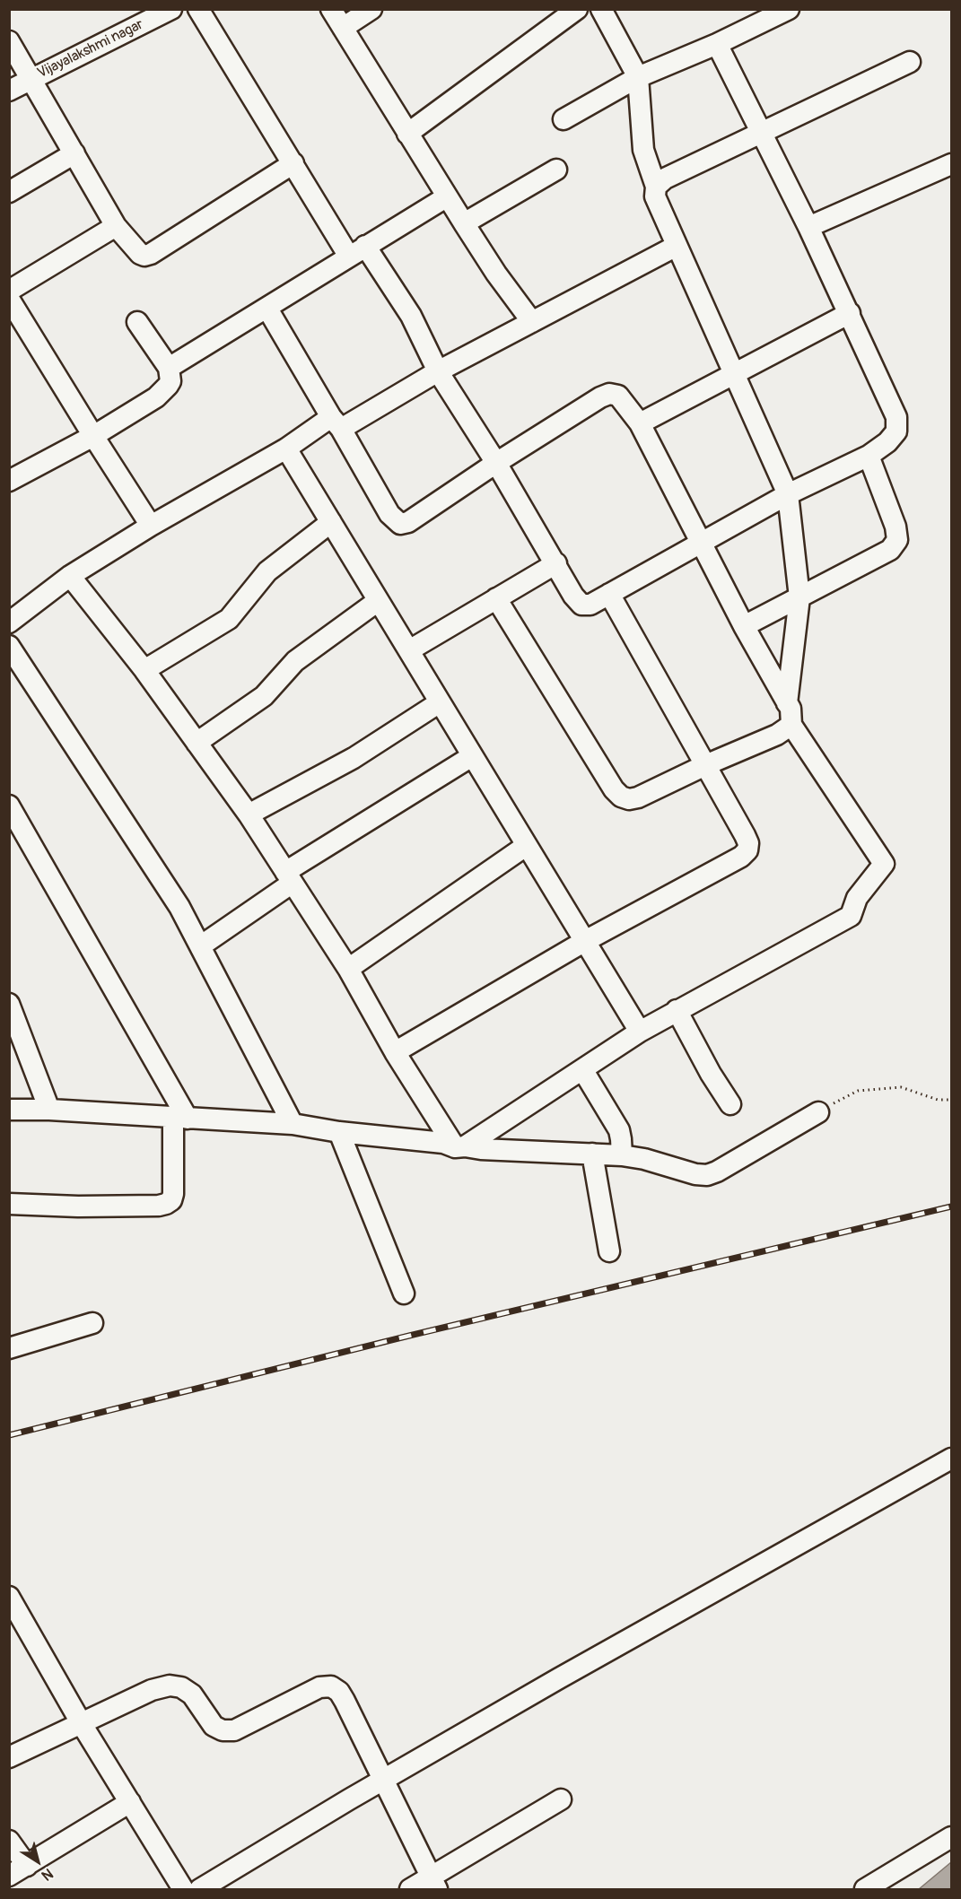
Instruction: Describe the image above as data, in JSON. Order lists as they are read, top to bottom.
{
  "streets": {
    "street": ["Vijayalakshmi nagar"]
  },
  "north": "bottom right"
}
